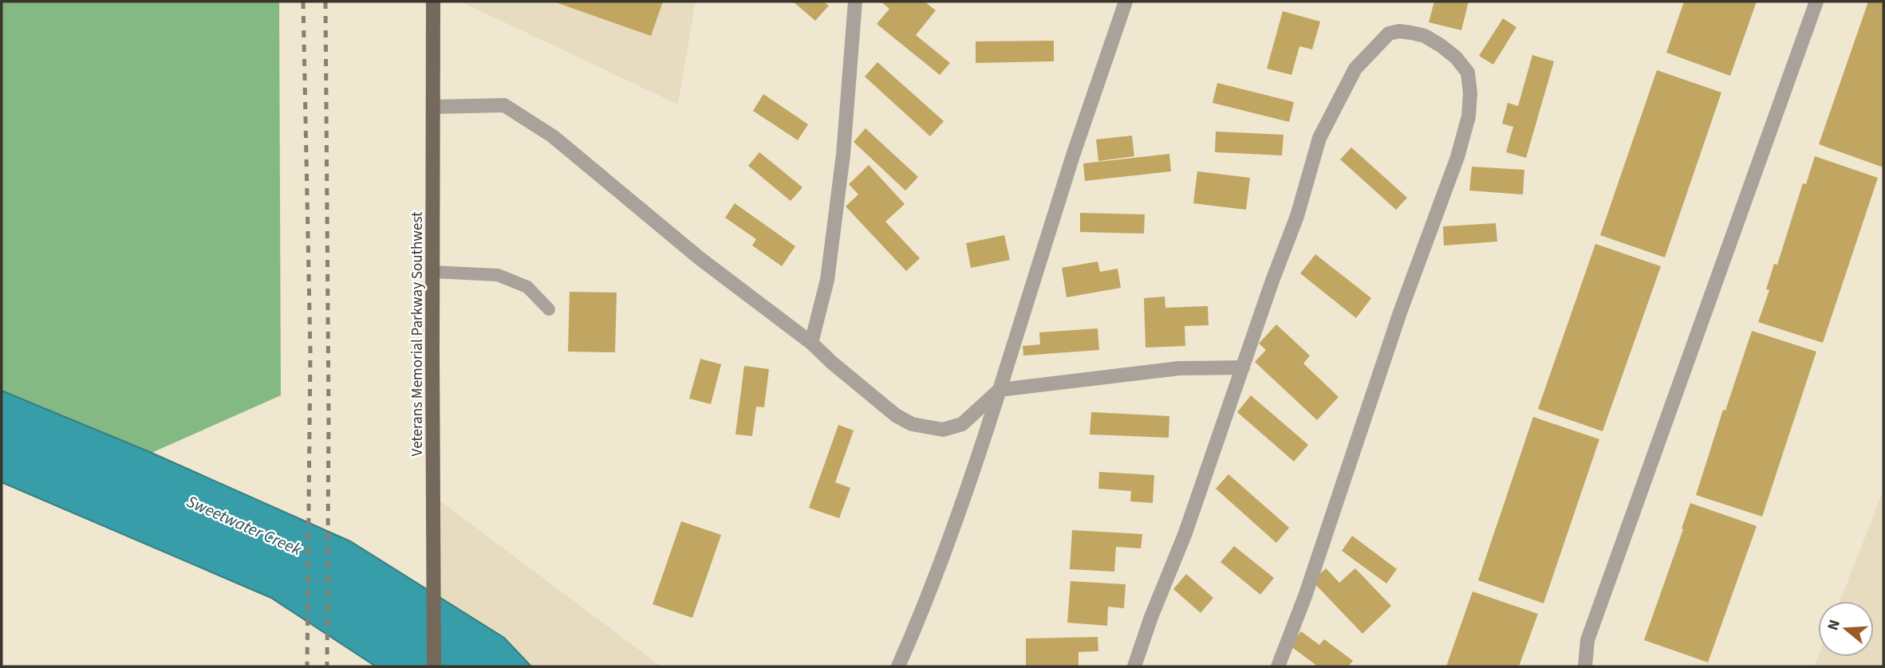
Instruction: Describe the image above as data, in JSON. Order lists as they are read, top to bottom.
{
  "streets": {
    "main road": ["Veterans Memorial Parkway Southwest"]
  },
  "water": ["Sweetwater Creek"],
  "north": "left"
}
